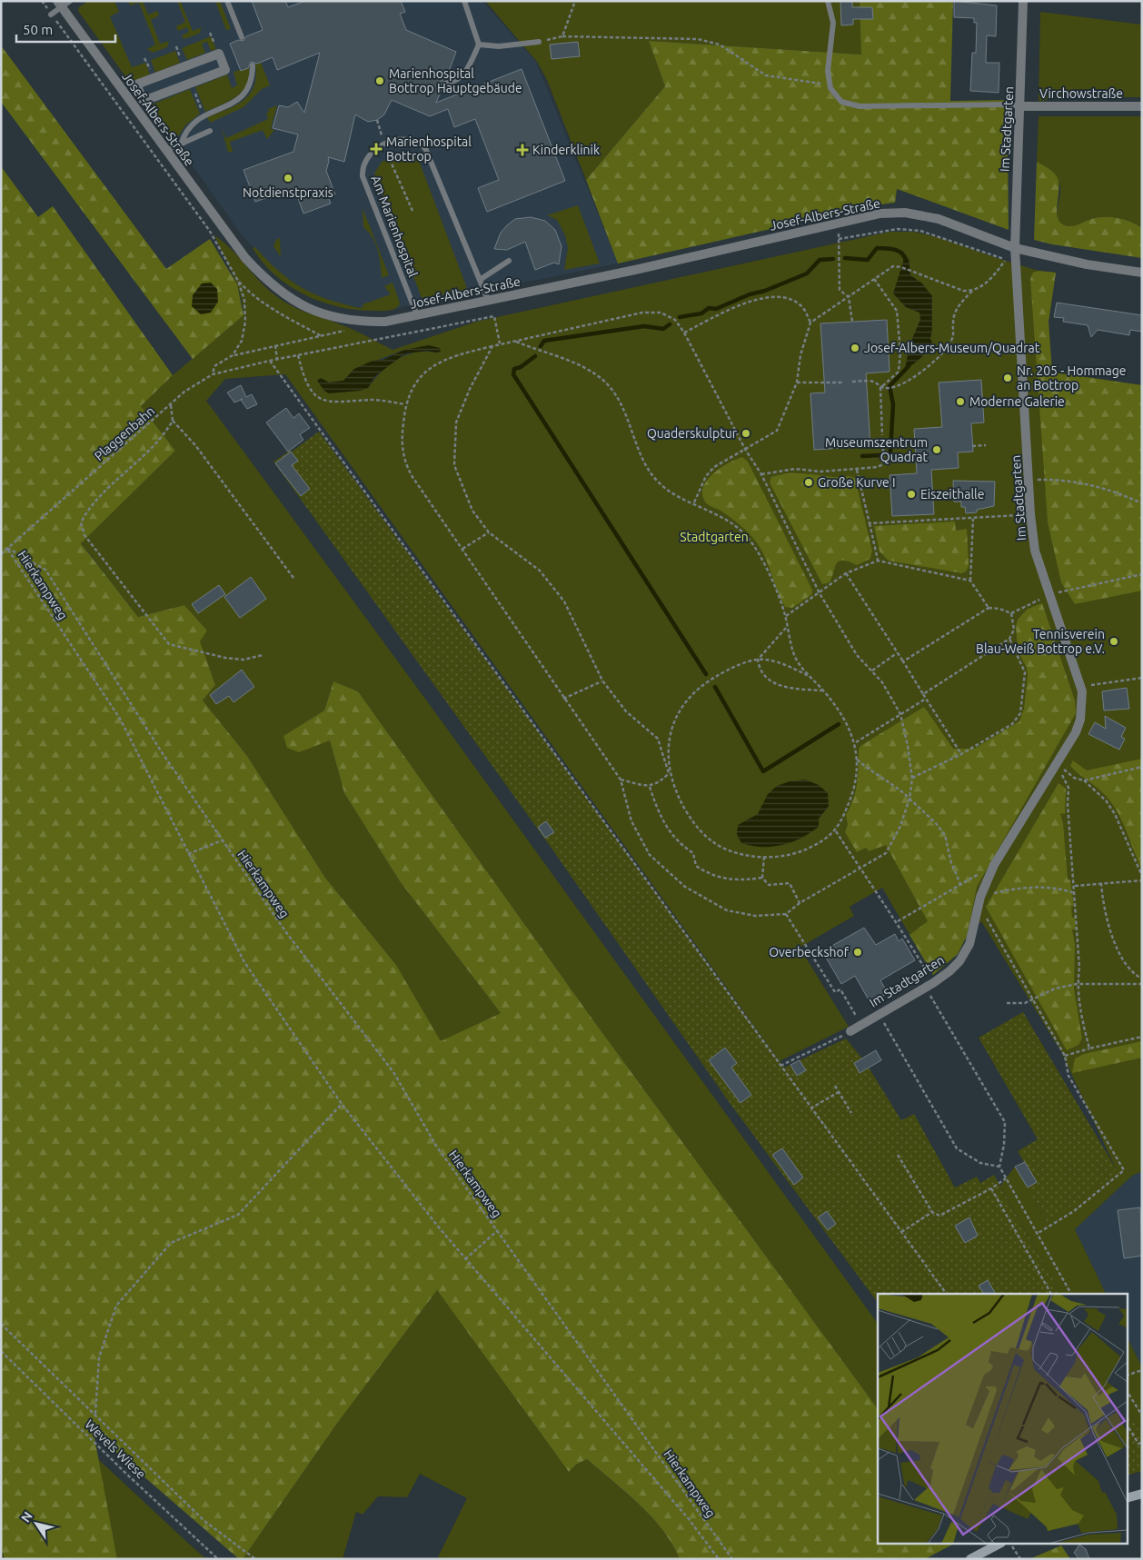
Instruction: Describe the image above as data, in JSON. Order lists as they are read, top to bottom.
{
  "streets": {
    "street": ["Virchowstraße", "Josef-Albers-Straße", "Im Stadtgarten"],
    "lane": ["Am Marienhospital"],
    "path": ["Plaggenbahn", "Hierkampweg", "Wevels Wiese"]
  },
  "crossings": [
    ["Virchowstraße", "Im Stadtgarten"],
    ["Josef-Albers-Straße", "Im Stadtgarten"],
    ["Josef-Albers-Straße", "Am Marienhospital"],
    ["Plaggenbahn", "Hierkampweg"]
  ],
  "parks": ["Stadtgarten"],
  "places": {
    "other": [
      "Marienhospital Bottrop Hauptgebäude",
      "Notdienstpraxis",
      "Josef-Albers-Museum/Quadrat",
      "Nr. 205 - Hommage an Bottrop",
      "Moderne Galerie",
      "Quaderskulptur",
      "Museumszentrum Quadrat",
      "Große Kurve I",
      "Eiszeithalle",
      "Tennisverein Blau-Weiß Bottrop e.V.",
      "Overbeckshof"
    ],
    "health": ["Marienhospital Bottrop", "Kinderklinik"]
  },
  "scale_bar": "50 m",
  "north": "top left"
}
